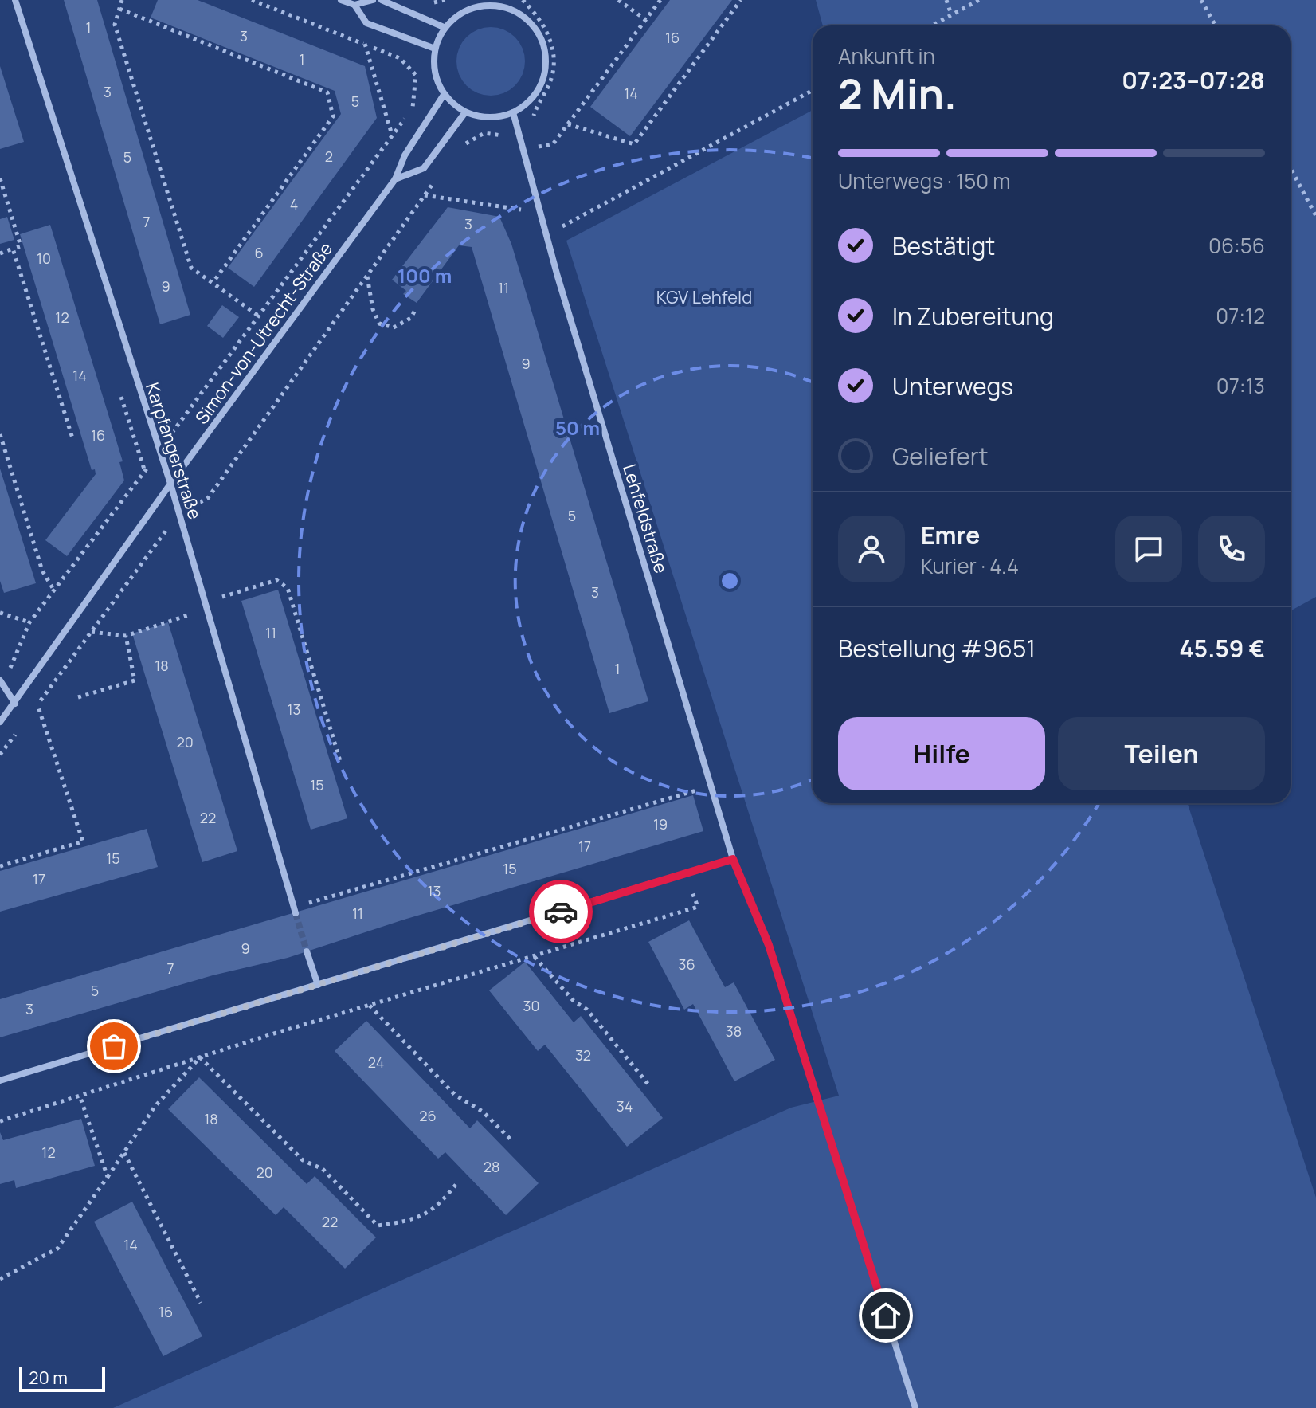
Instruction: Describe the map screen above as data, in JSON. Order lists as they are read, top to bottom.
{
  "streets": {
    "street": ["Simon-von-Utrecht-Straße", "Karpfangerstraße", "Lehfeldstraße"]
  },
  "crossings": [
    ["Simon-von-Utrecht-Straße", "Karpfangerstraße"],
    ["Simon-von-Utrecht-Straße", "Lehfeldstraße"]
  ],
  "parks": ["KGV Lehfeld"],
  "house_numbers": [
    "1",
    "3",
    "16",
    "1",
    "3",
    "14",
    "5",
    "2",
    "5",
    "4",
    "7",
    "3",
    "6",
    "10",
    "9",
    "11",
    "12",
    "9",
    "14",
    "16",
    "5",
    "3",
    "11",
    "18",
    "1",
    "13",
    "20",
    "15",
    "22",
    "19",
    "17",
    "15",
    "15",
    "17",
    "13",
    "11",
    "9",
    "36",
    "7",
    "5",
    "30",
    "3",
    "38",
    "32",
    "24",
    "34",
    "26",
    "18",
    "12",
    "28",
    "20",
    "22",
    "14",
    "16"
  ],
  "scale_bar": "20 m",
  "page": {
    "heading": ["2 Min.", "Ankunft in", "07:23–07:28"],
    "panel": [
      "Emre",
      "Kurier · 4.4",
      "Bestellung #9651",
      "45.59 €"
    ],
    "bar": "Unterwegs · 150 m",
    "list": [
      ["Bestätigt", "06:56"],
      ["In Zubereitung", "07:12"],
      ["Unterwegs", "07:13"],
      "Geliefert"
    ],
    "buttons": ["Hilfe", "Teilen"],
    "scale": "20 m"
  },
  "rings": ["100 m", "50 m"]
}
